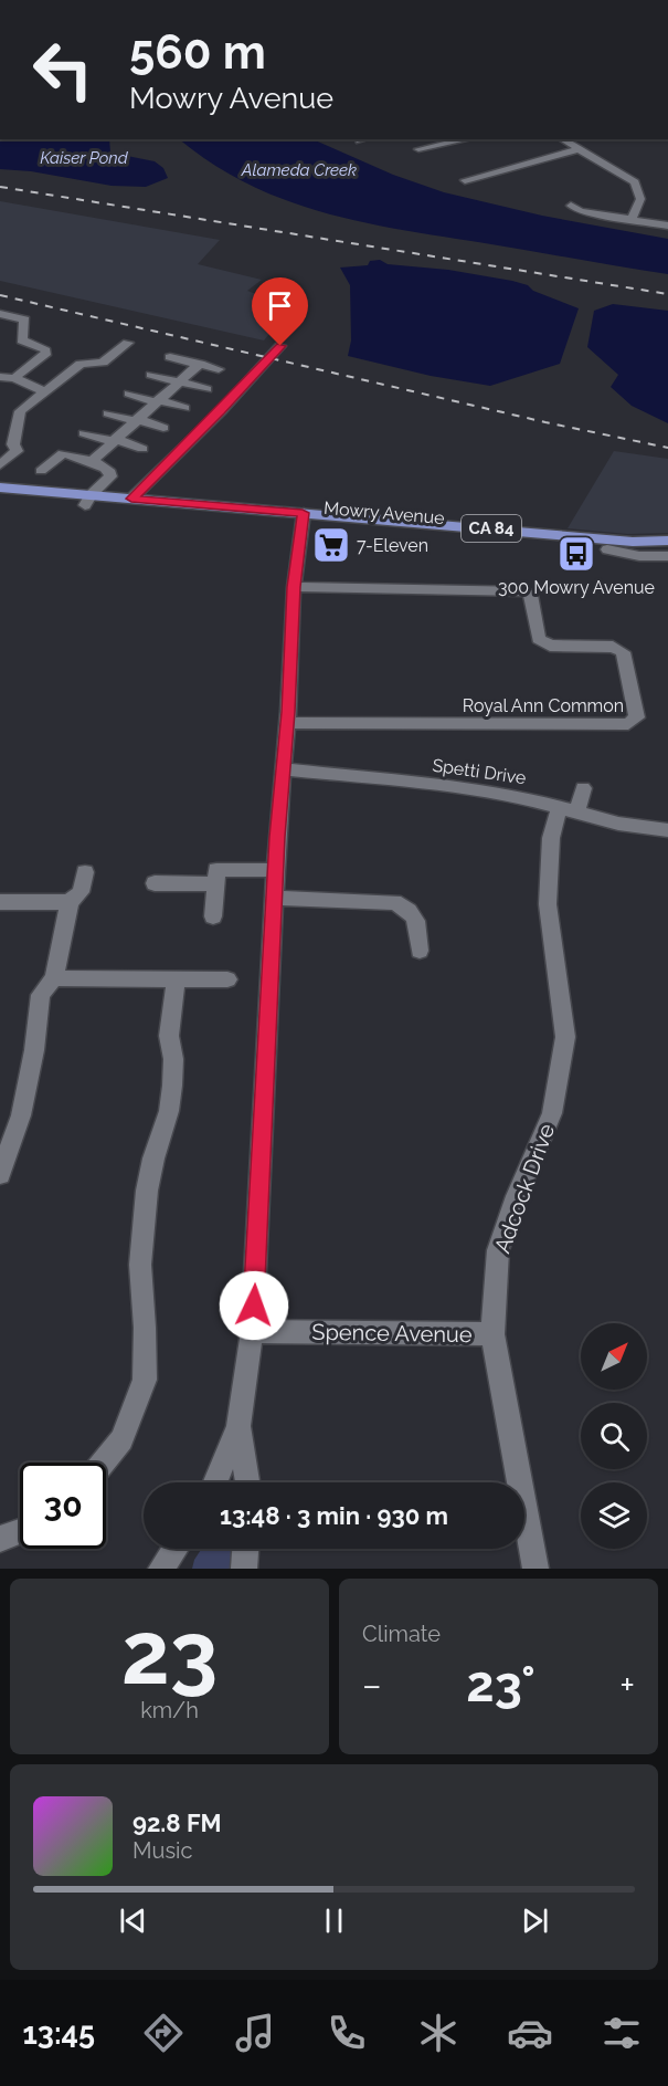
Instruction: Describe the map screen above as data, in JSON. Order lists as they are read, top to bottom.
{
  "streets": {
    "main road": ["Mowry Avenue", "CA 84"],
    "street": [
      "Royal Ann Common",
      "Spetti Drive",
      "Adcock Drive",
      "Spence Avenue"
    ]
  },
  "crossings": [
    ["Spetti Drive", "Adcock Drive"],
    ["Adcock Drive", "Spence Avenue"]
  ],
  "water": ["Kaiser Pond", "Alameda Creek"],
  "places": {
    "supermarket": ["7-Eleven"],
    "bus stop": ["300 Mowry Avenue"]
  },
  "north": "top right",
  "page": {
    "turn": ["560 m", "Mowry Avenue"],
    "limit": "30",
    "trip": "13:48 · 3 min · 930 m",
    "tile": [
      ["23", "km/h"],
      "Climate"
    ],
    "heat": ["−", "23°", "+"],
    "song": ["92.8 FM", "Music"],
    "tabs": "13:45"
  }
}
